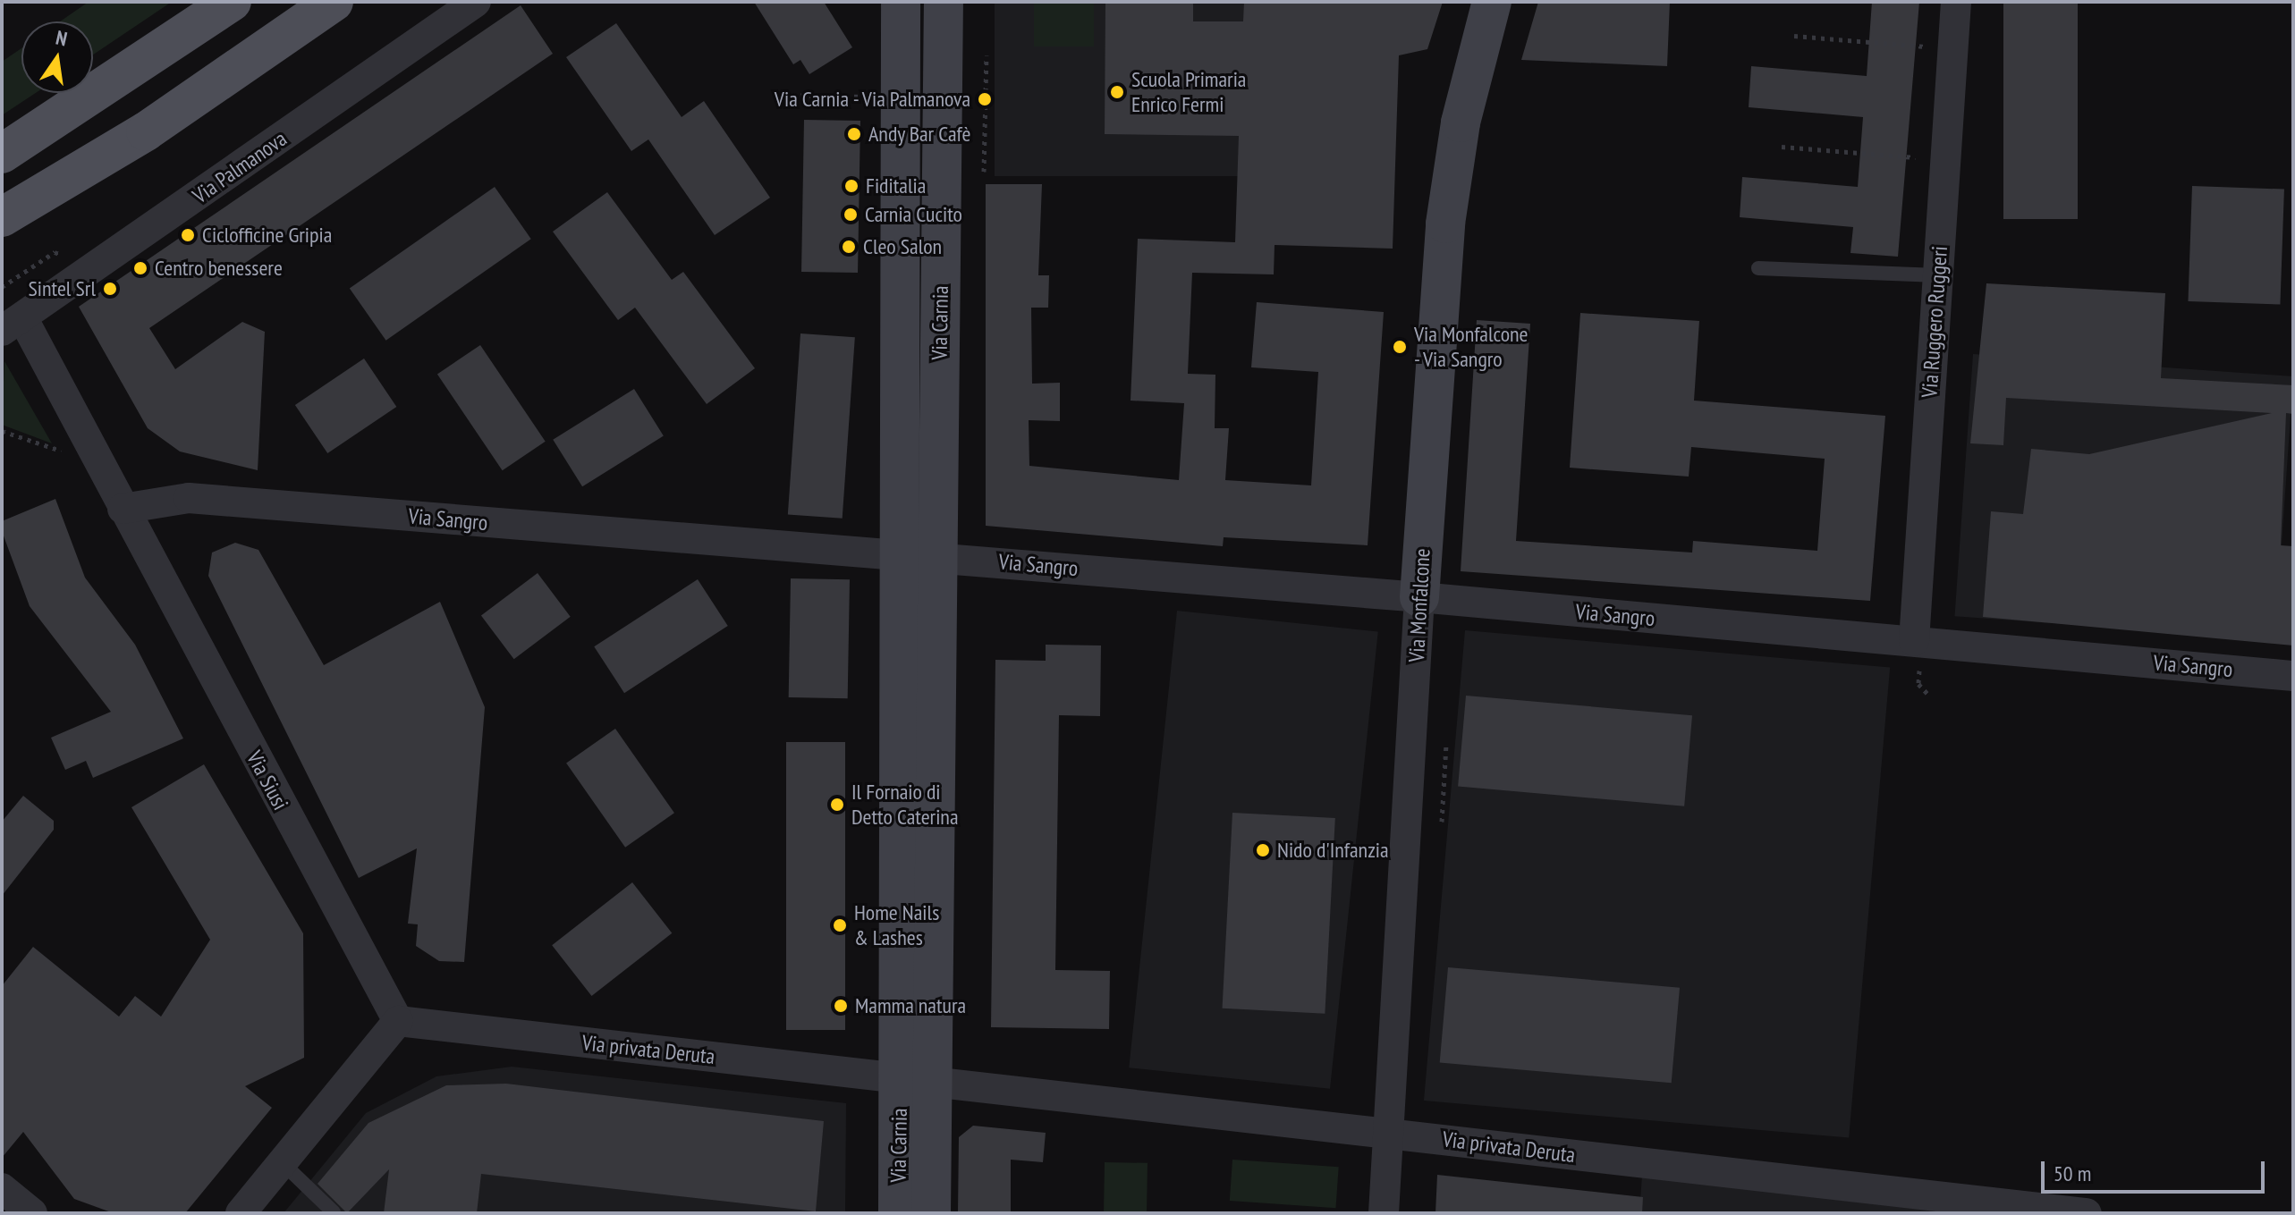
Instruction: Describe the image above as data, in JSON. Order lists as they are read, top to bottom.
{
  "streets": {
    "street": [
      "Via Palmanova",
      "Via Ruggero Ruggeri",
      "Via Carnia",
      "Via Sangro",
      "Via Monfalcone",
      "Via Siusi",
      "Via privata Deruta"
    ]
  },
  "crossings": [
    ["Via Palmanova", "Via Siusi"],
    ["Via Ruggero Ruggeri", "Via Sangro"],
    ["Via Carnia", "Via Sangro"],
    ["Via Carnia", "Via privata Deruta"],
    ["Via Sangro", "Via Monfalcone"],
    ["Via Sangro", "Via Siusi"],
    ["Via Monfalcone", "Via privata Deruta"],
    ["Via Siusi", "Via privata Deruta"]
  ],
  "places": [
    "Scuola Primaria Enrico Fermi",
    "Via Carnia - Via Palmanova",
    "Andy Bar Cafè",
    "Fiditalia",
    "Carnia Cucito",
    "Ciclofficine Gripia",
    "Cleo Salon",
    "Centro benessere",
    "Sintel Srl",
    "Via Monfalcone - Via Sangro",
    "Il Fornaio di Detto Caterina",
    "Nido d'Infanzia",
    "Home Nails & Lashes",
    "Mamma natura"
  ],
  "scale_bar": "50 m",
  "north": "top"
}
